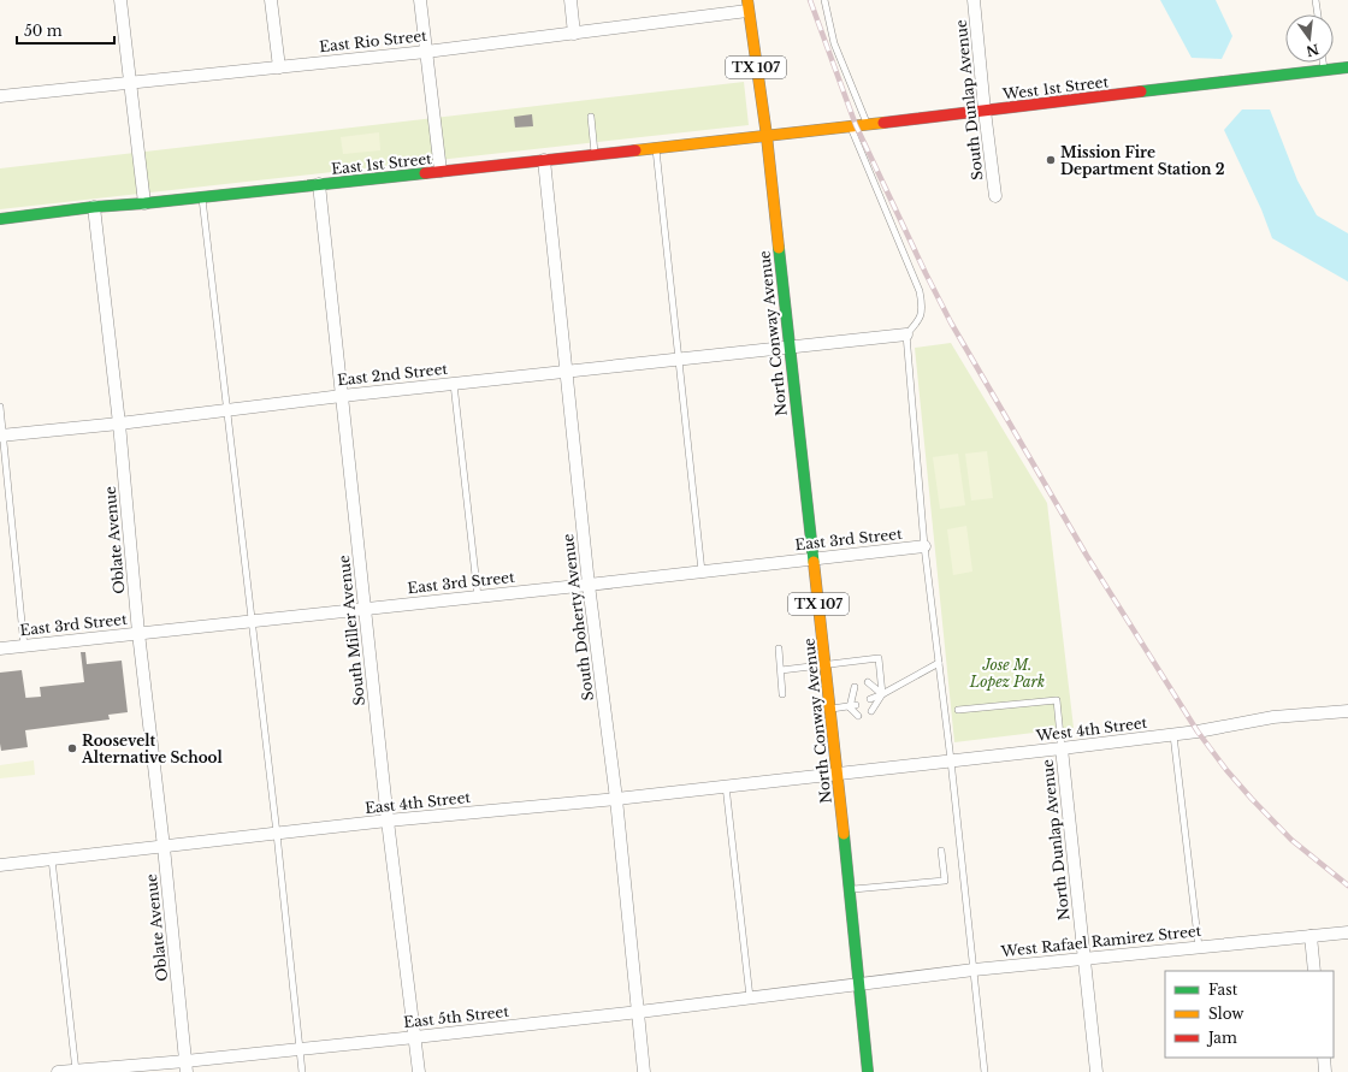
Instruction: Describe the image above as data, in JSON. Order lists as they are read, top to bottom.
{
  "streets": {
    "street": [
      "East Rio Street",
      "TX 107",
      "West 1st Street",
      "South Dunlap Avenue",
      "East 1st Street",
      "North Conway Avenue",
      "East 2nd Street",
      "East 3rd Street",
      "Oblate Avenue",
      "South Doherty Avenue",
      "South Miller Avenue",
      "West 4th Street",
      "East 4th Street",
      "North Dunlap Avenue",
      "West Rafael Ramirez Street",
      "East 5th Street"
    ]
  },
  "crossings": [
    ["East Rio Street", "TX 107"],
    ["TX 107", "West 1st Street"],
    ["TX 107", "East 1st Street"],
    ["TX 107", "North Conway Avenue"],
    ["West 1st Street", "South Dunlap Avenue"],
    ["West 1st Street", "East 1st Street"],
    ["West 1st Street", "North Conway Avenue"],
    ["East 1st Street", "North Conway Avenue"],
    ["East 1st Street", "Oblate Avenue"],
    ["East 1st Street", "South Doherty Avenue"],
    ["East 1st Street", "South Miller Avenue"],
    ["North Conway Avenue", "East 2nd Street"],
    ["North Conway Avenue", "East 3rd Street"],
    ["North Conway Avenue", "West 4th Street"],
    ["North Conway Avenue", "East 4th Street"],
    ["North Conway Avenue", "West Rafael Ramirez Street"],
    ["North Conway Avenue", "East 5th Street"],
    ["East 2nd Street", "Oblate Avenue"],
    ["East 2nd Street", "South Doherty Avenue"],
    ["East 2nd Street", "South Miller Avenue"],
    ["East 3rd Street", "Oblate Avenue"],
    ["East 3rd Street", "South Doherty Avenue"],
    ["East 3rd Street", "South Miller Avenue"],
    ["Oblate Avenue", "East 4th Street"],
    ["Oblate Avenue", "East 5th Street"],
    ["South Doherty Avenue", "East 4th Street"],
    ["South Doherty Avenue", "East 5th Street"],
    ["South Miller Avenue", "East 4th Street"],
    ["South Miller Avenue", "East 5th Street"],
    ["West 4th Street", "East 4th Street"],
    ["West 4th Street", "North Dunlap Avenue"],
    ["North Dunlap Avenue", "West Rafael Ramirez Street"],
    ["West Rafael Ramirez Street", "East 5th Street"]
  ],
  "parks": ["Jose M. Lopez Park"],
  "places": ["Mission Fire Department Station 2", "Roosevelt Alternative School"],
  "legend": ["Fast", "Slow", "Jam"],
  "scale_bar": "50 m",
  "north": "bottom"
}
